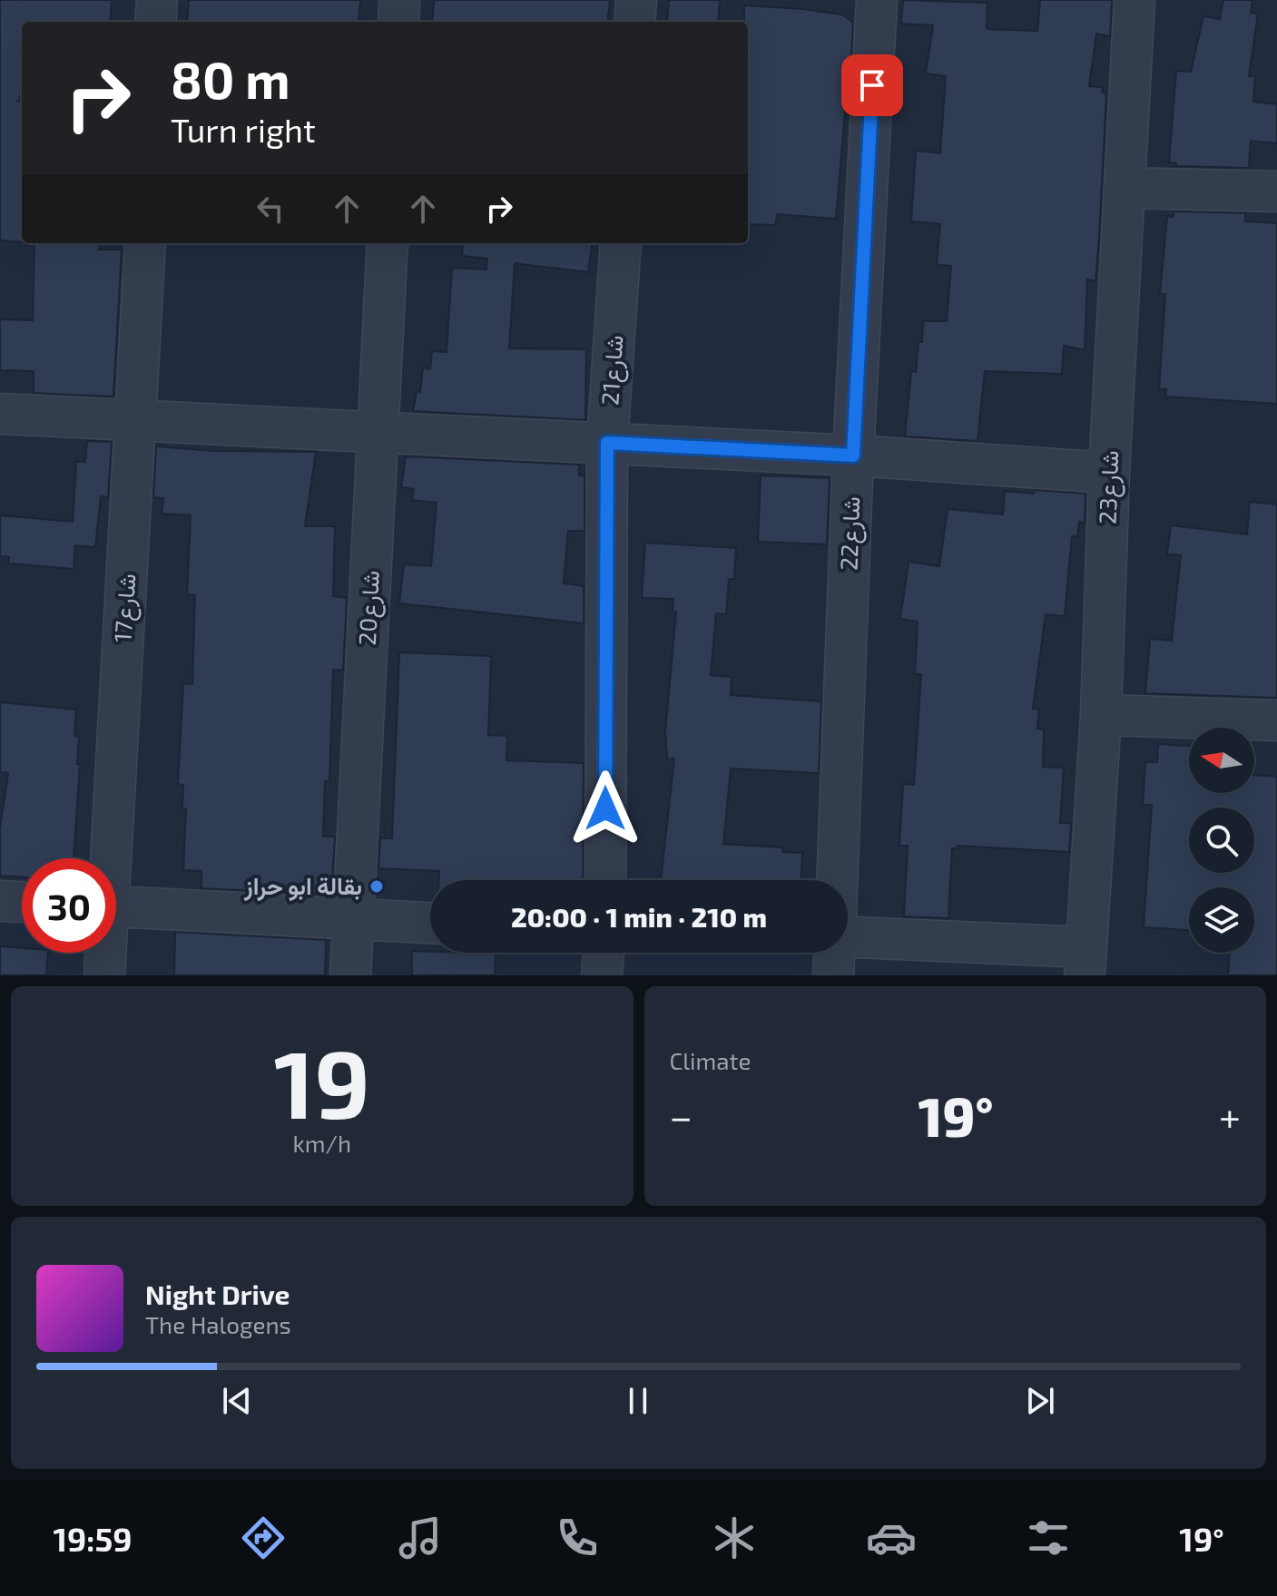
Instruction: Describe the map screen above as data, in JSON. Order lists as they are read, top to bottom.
{
  "streets": {
    "street": [
      "شارع21",
      "شارع23",
      "شارع22",
      "شارع17",
      "شارع20"
    ]
  },
  "places": ["بقالة ابو حراز"],
  "north": "left",
  "page": {
    "turn": ["80 m", "Turn right"],
    "limit": "30",
    "trip": "20:00 · 1 min · 210 m",
    "tile": [
      ["19", "km/h"],
      "Climate"
    ],
    "heat": ["−", "19°", "+"],
    "song": ["Night Drive", "The Halogens"],
    "tabs": ["19:59", "19°"]
  }
}
